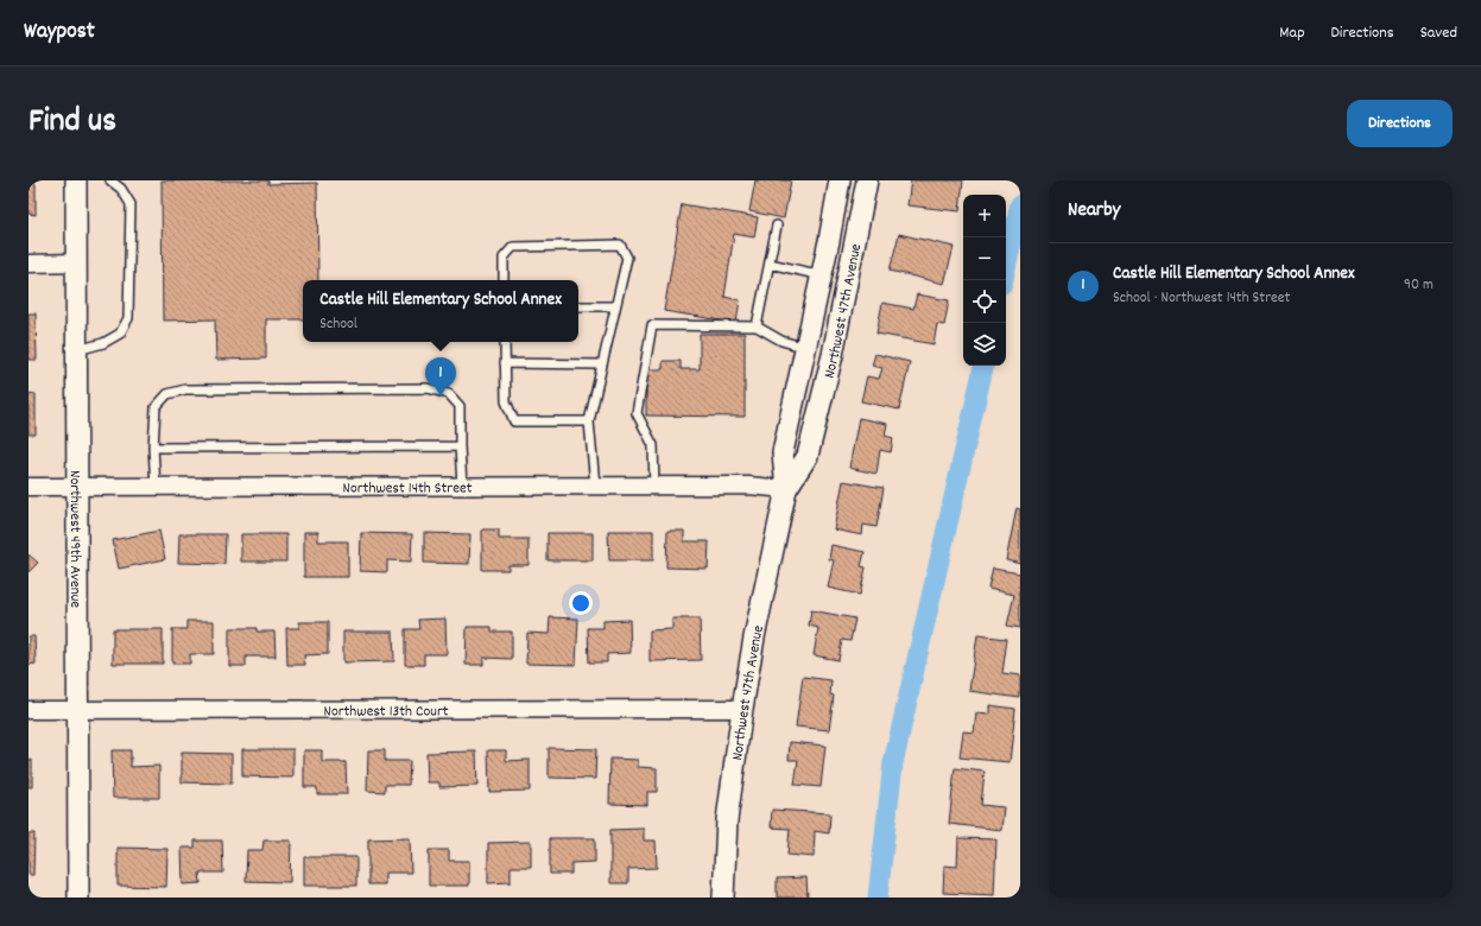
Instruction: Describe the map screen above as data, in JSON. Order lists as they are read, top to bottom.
{
  "streets": {
    "street": [
      "Northwest 47th Avenue",
      "Northwest 14th Street",
      "Northwest 49th Avenue",
      "Northwest 13th Court"
    ]
  },
  "crossings": [
    ["Northwest 47th Avenue", "Northwest 14th Street"],
    ["Northwest 47th Avenue", "Northwest 13th Court"],
    ["Northwest 14th Street", "Northwest 49th Avenue"],
    ["Northwest 49th Avenue", "Northwest 13th Court"]
  ],
  "page": {
    "header": "Waypost",
    "nav": ["Map", "Directions", "Saved"],
    "title": "Find us",
    "buttons": "Directions",
    "heading": "Nearby",
    "map_buttons": ["+", "−"],
    "list": [
      {
        "mark": "1",
        "name": "Castle Hill Elementary School Annex",
        "note": "School · Northwest 14th Street",
        "value": "90 m"
      }
    ],
    "popup": ["Castle Hill Elementary School Annex", "School"],
    "pins": "1"
  }
}
